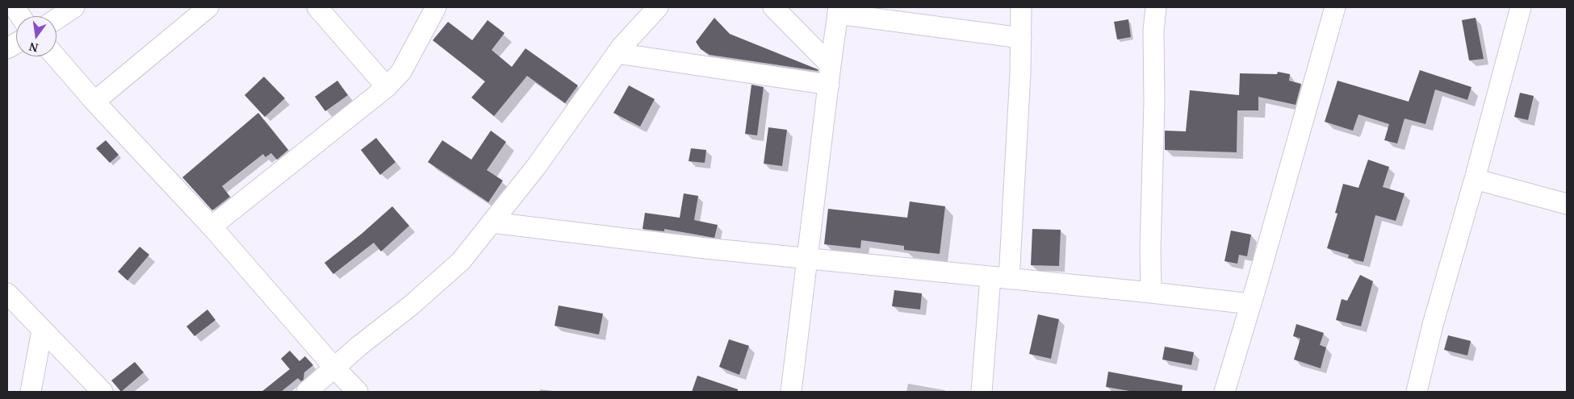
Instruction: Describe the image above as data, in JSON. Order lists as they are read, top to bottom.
{
  "north": "bottom"
}
